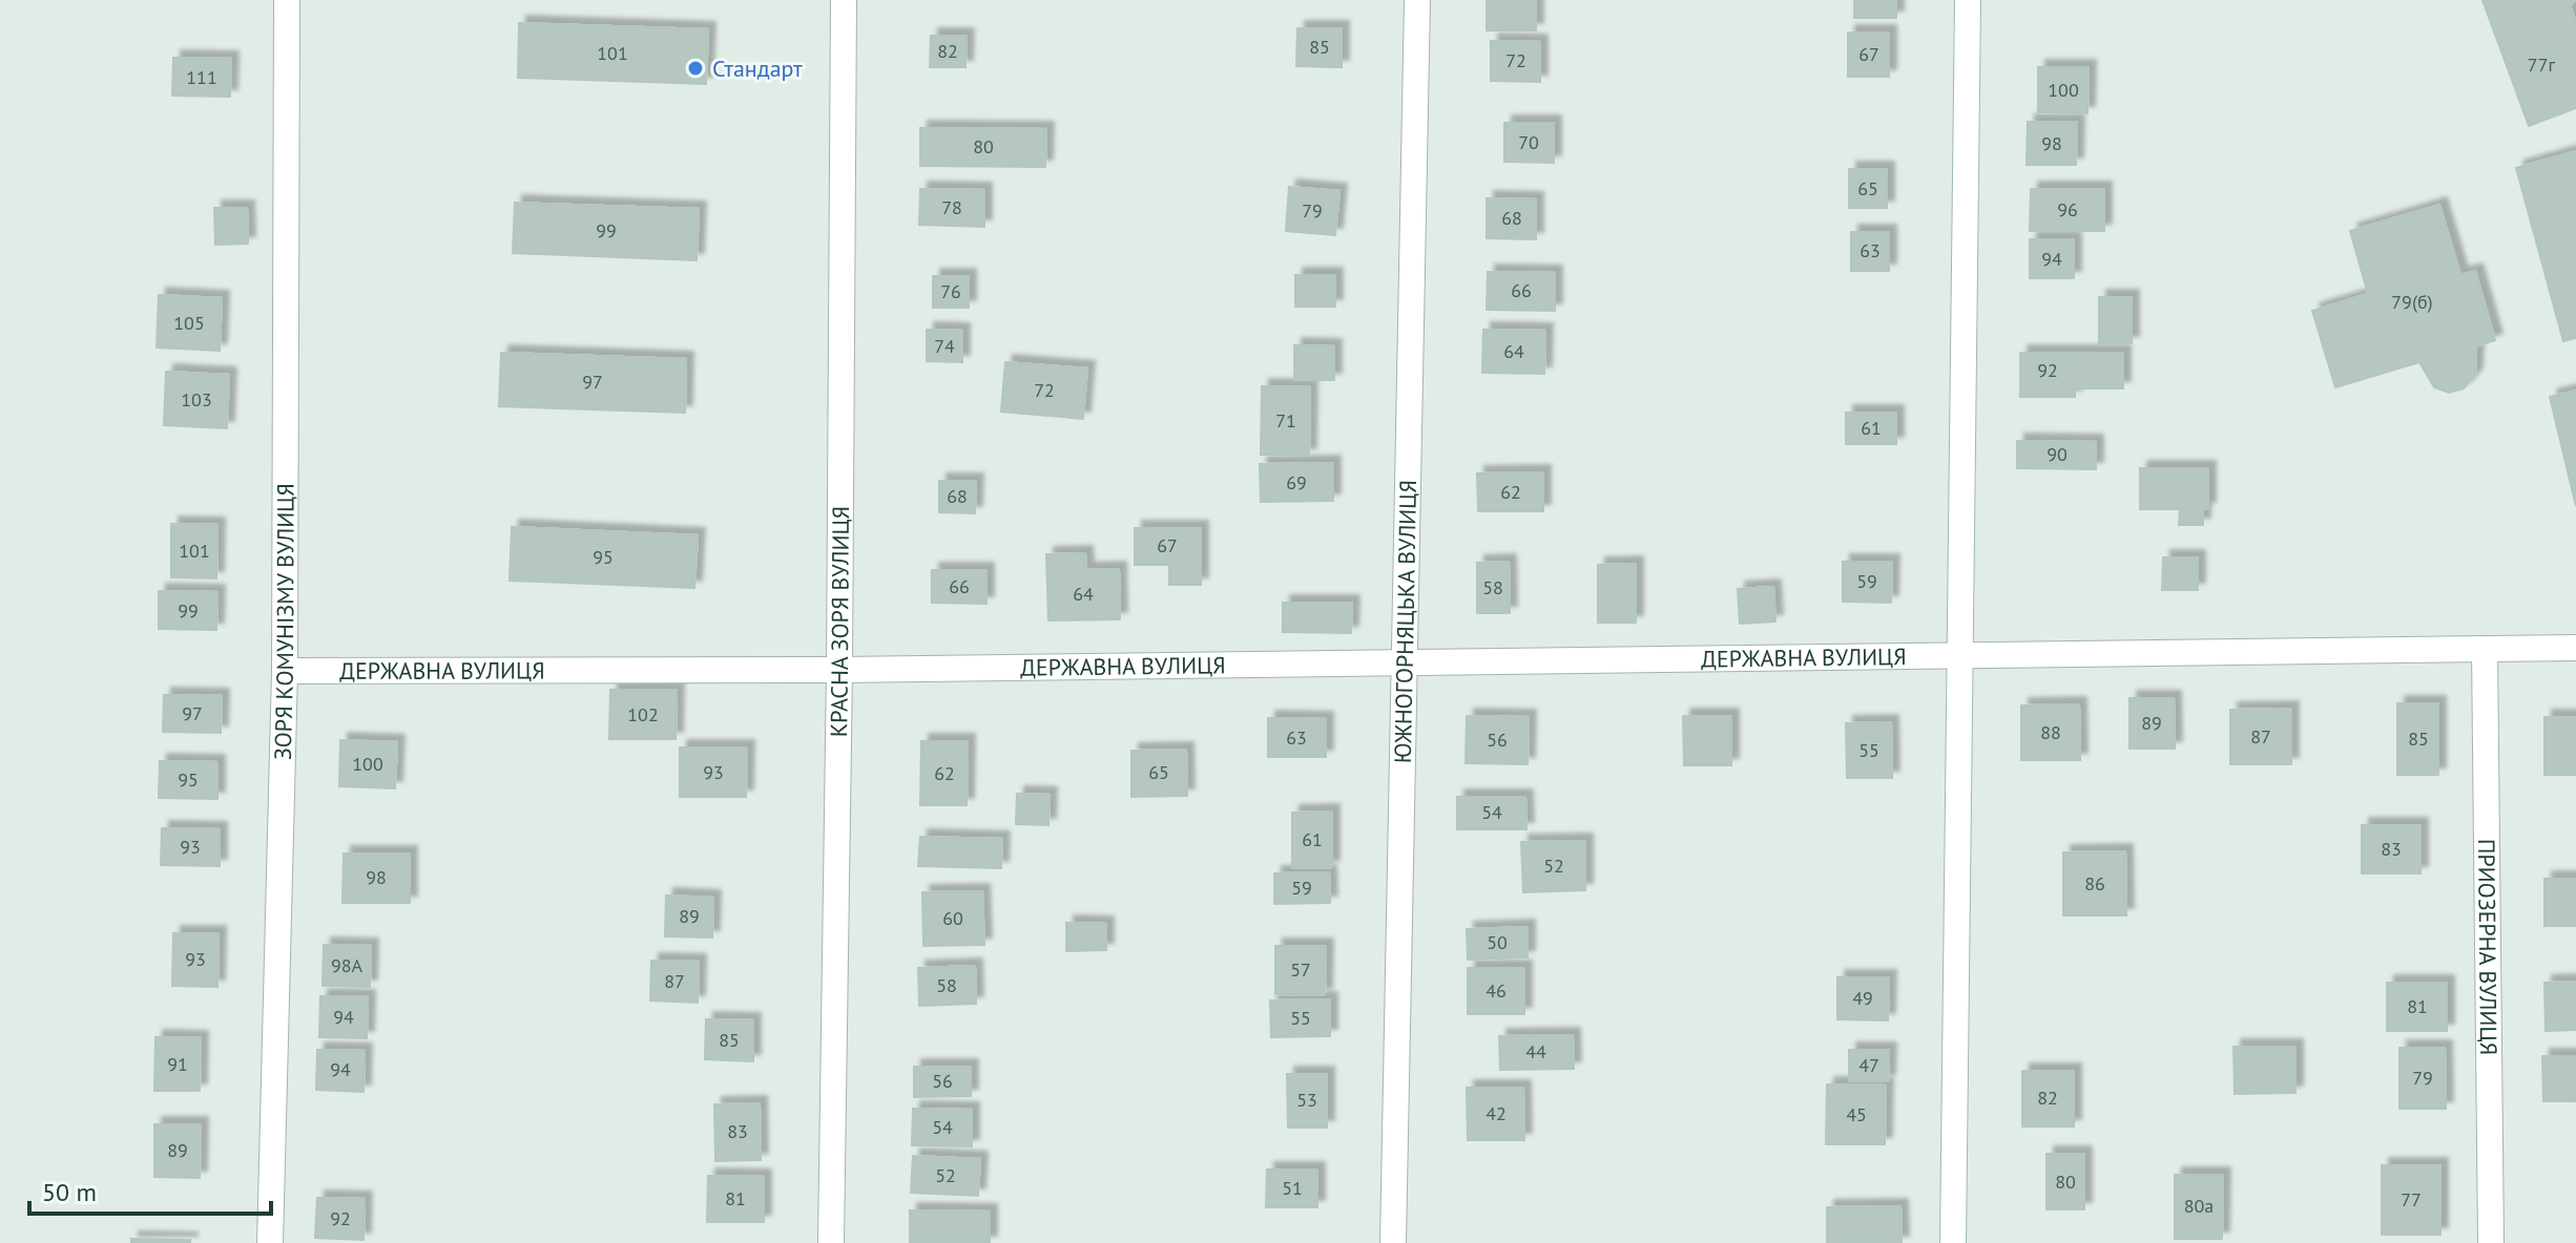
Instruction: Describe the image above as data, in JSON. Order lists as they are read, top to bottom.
{
  "streets": {
    "street": [
      "ЗОРЯ КОМУНІЗМУ ВУЛИЦЯ",
      "КРАСНА ЗОРЯ ВУЛИЦЯ",
      "ЮЖНОГОРНЯЦЬКА ВУЛИЦЯ",
      "ДЕРЖАВНА ВУЛИЦЯ",
      "ПРИОЗЕРНА ВУЛИЦЯ"
    ]
  },
  "crossings": [
    ["ЗОРЯ КОМУНІЗМУ ВУЛИЦЯ", "ДЕРЖАВНА ВУЛИЦЯ"],
    ["КРАСНА ЗОРЯ ВУЛИЦЯ", "ДЕРЖАВНА ВУЛИЦЯ"],
    ["ЮЖНОГОРНЯЦЬКА ВУЛИЦЯ", "ДЕРЖАВНА ВУЛИЦЯ"],
    ["ДЕРЖАВНА ВУЛИЦЯ", "ПРИОЗЕРНА ВУЛИЦЯ"]
  ],
  "places": ["Стандарт"],
  "house_numbers": [
    "85",
    "82",
    "101",
    "67",
    "72",
    "77г",
    "111",
    "100",
    "70",
    "98",
    "80",
    "65",
    "78",
    "96",
    "79",
    "68",
    "99",
    "63",
    "94",
    "66",
    "76",
    "79(б)",
    "105",
    "74",
    "64",
    "92",
    "97",
    "72",
    "103",
    "71",
    "61",
    "90",
    "69",
    "62",
    "68",
    "67",
    "101",
    "95",
    "59",
    "66",
    "58",
    "64",
    "99",
    "97",
    "102",
    "89",
    "88",
    "87",
    "63",
    "85",
    "56",
    "55",
    "100",
    "93",
    "65",
    "62",
    "95",
    "54",
    "61",
    "93",
    "83",
    "52",
    "98",
    "86",
    "59",
    "89",
    "60",
    "50",
    "93",
    "98А",
    "57",
    "87",
    "58",
    "46",
    "49",
    "81",
    "94",
    "55",
    "85",
    "44",
    "91",
    "47",
    "94",
    "79",
    "56",
    "82",
    "53",
    "42",
    "45",
    "54",
    "83",
    "89",
    "52",
    "80",
    "51",
    "81",
    "77",
    "80а",
    "92"
  ],
  "scale_bar": "50 m"
}
